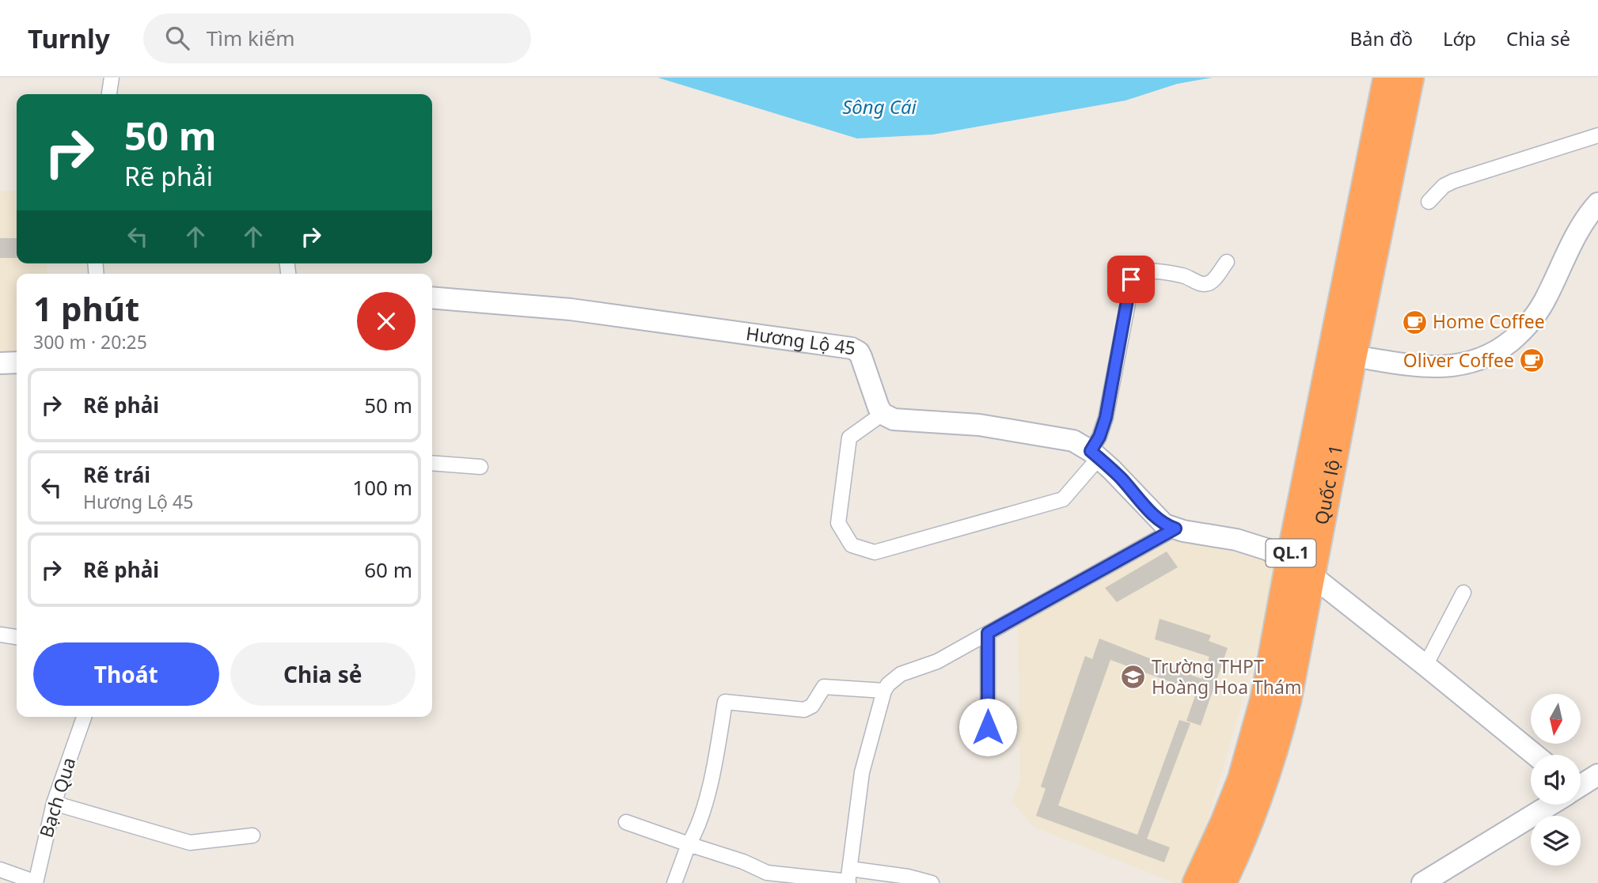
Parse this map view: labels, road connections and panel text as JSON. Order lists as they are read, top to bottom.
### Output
{
  "streets": {
    "highway": ["Quốc lộ 1", "QL.1"],
    "street": ["Hương Lộ 45", "Bạch Qua"]
  },
  "crossings": [
    ["Quốc lộ 1", "QL.1"]
  ],
  "water": ["Sông Cái"],
  "places": {
    "cafe": ["Home Coffee", "Oliver Coffee"],
    "school or university": ["Trường THPT Hoàng Hoa Thám"]
  },
  "north": "bottom",
  "page": {
    "header": "Turnly",
    "search": "Tìm kiếm",
    "nav": ["Bản đồ", "Lớp", "Chia sẻ"],
    "turn": ["50 m", "Rẽ phải"],
    "heading": ["1 phút", "300 m · 20:25"],
    "list": [
      {
        "name": "Rẽ phải",
        "value": "50 m"
      },
      {
        "name": "Rẽ trái",
        "note": "Hương Lộ 45",
        "value": "100 m"
      },
      {
        "name": "Rẽ phải",
        "value": "60 m"
      }
    ],
    "buttons": ["Thoát", "Chia sẻ"]
  }
}
